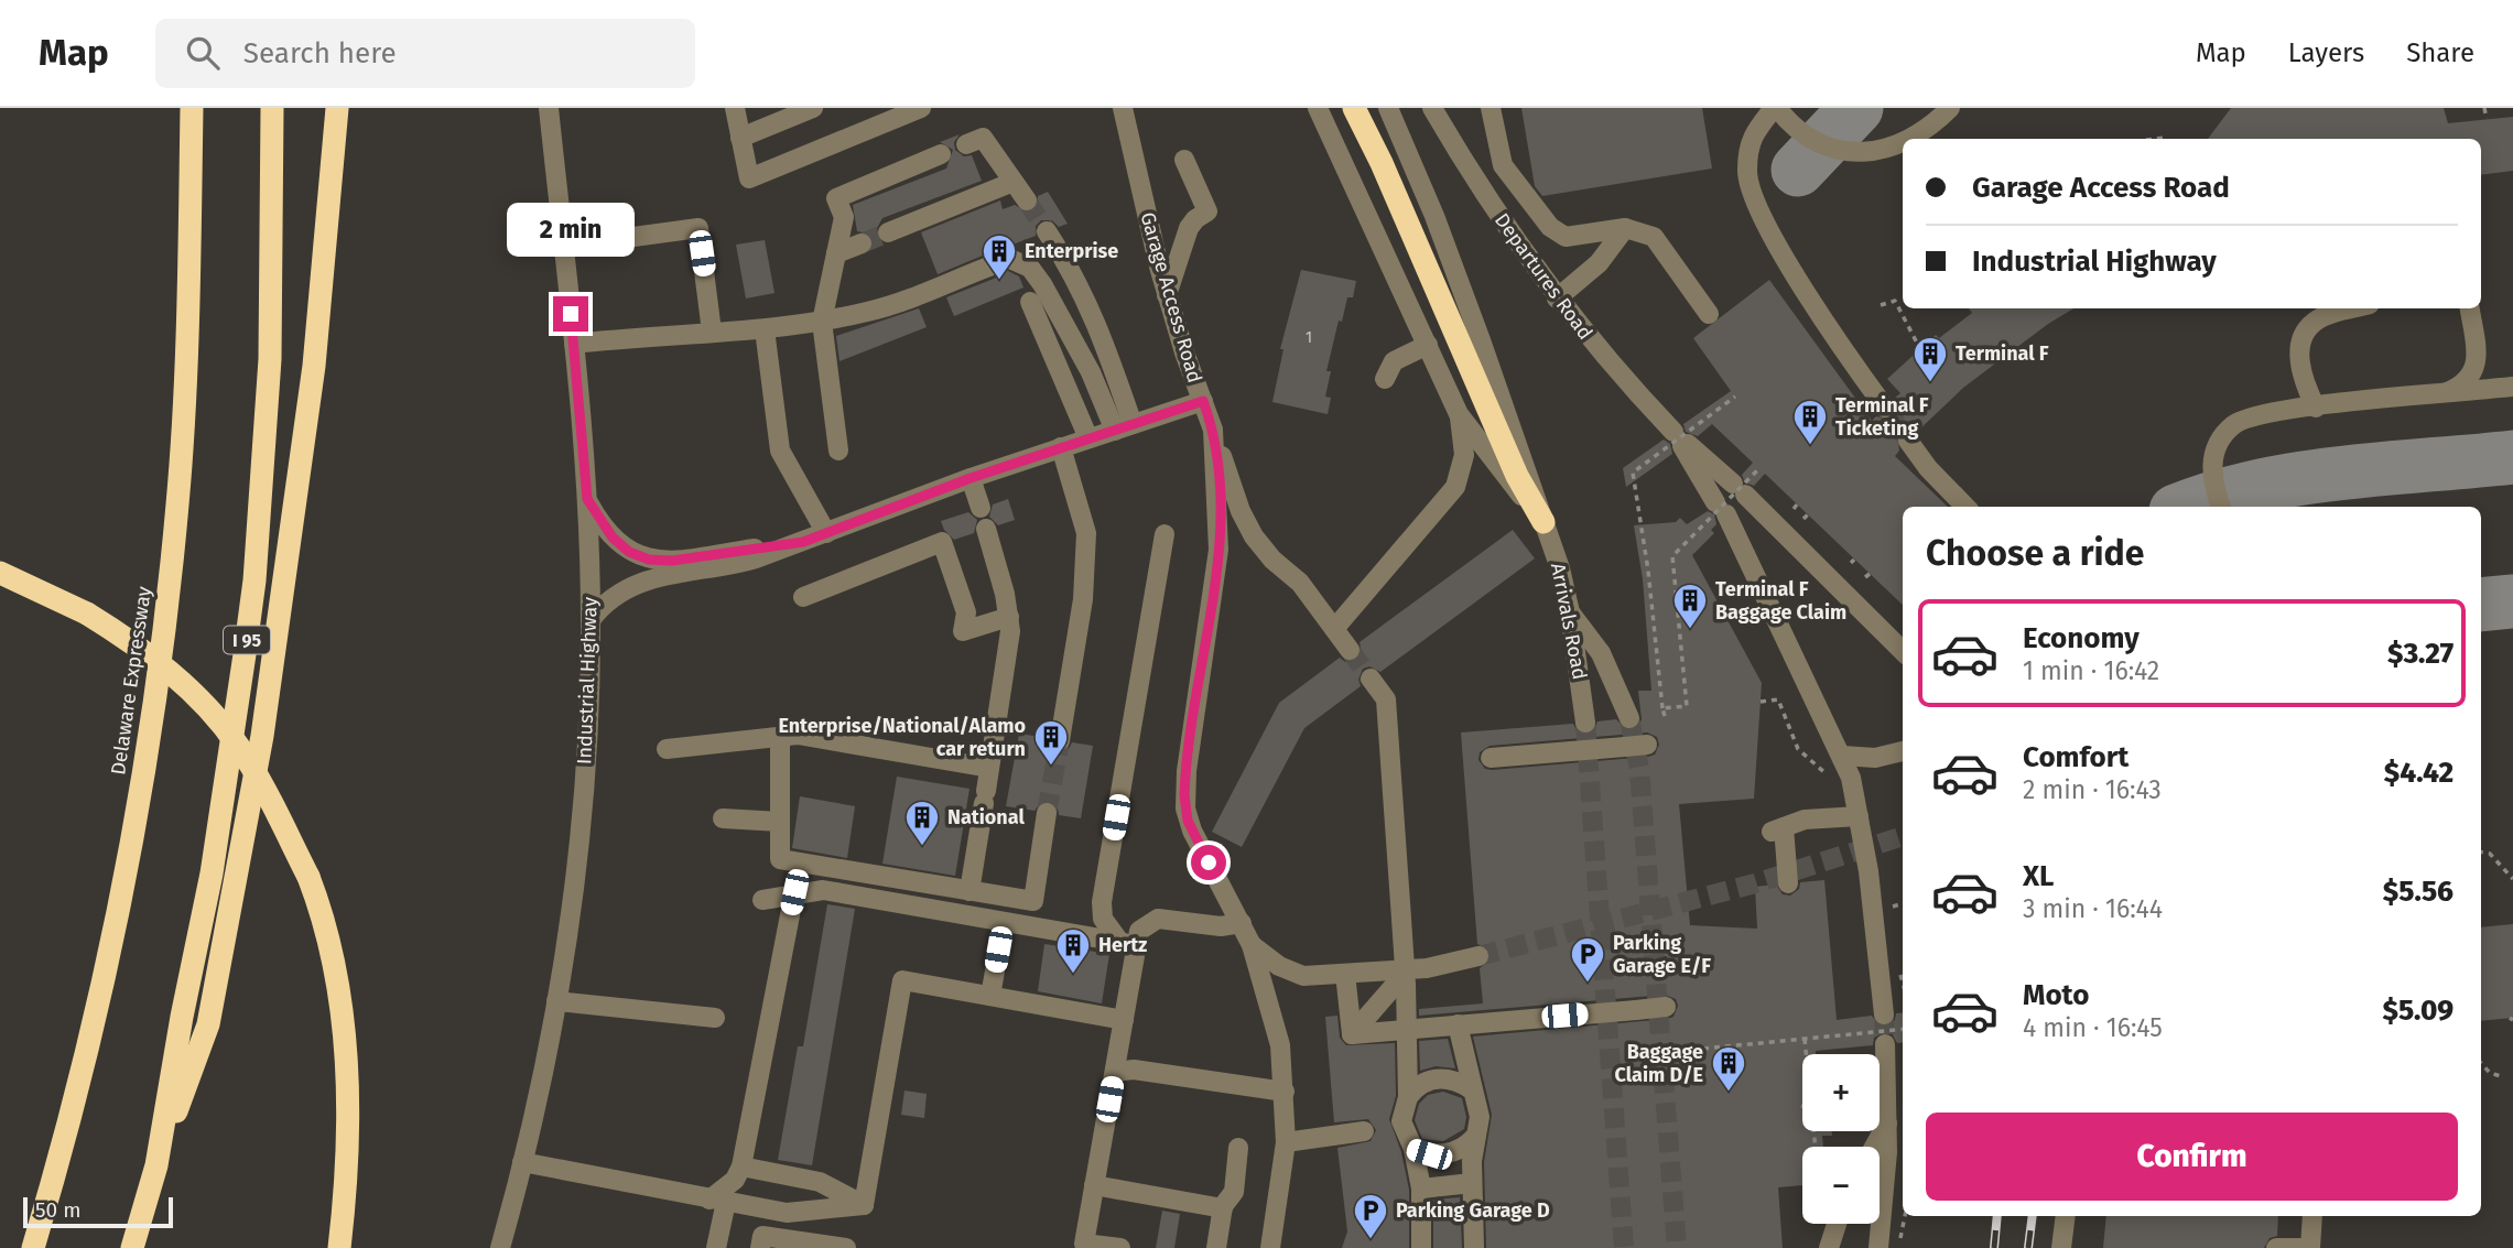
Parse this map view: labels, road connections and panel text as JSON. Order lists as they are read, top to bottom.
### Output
{
  "streets": {
    "highway": ["I 95", "Delaware Expressway"],
    "street": [
      "Departures Road",
      "Garage Access Road",
      "Arrivals Road",
      "Industrial Highway"
    ]
  },
  "places": {
    "building": [
      "Enterprise",
      "Terminal F",
      "Terminal F Ticketing",
      "Terminal F Baggage Claim",
      "Enterprise/National/Alamo car return",
      "National",
      "Hertz",
      "Baggage Claim D/E"
    ],
    "parking": ["Parking Garage E/F", "Parking Garage D"]
  },
  "house_numbers": ["1"],
  "scale_bar": "50 m",
  "page": {
    "header": "Map",
    "search": "Search here",
    "nav": ["Map", "Layers", "Share"],
    "banner": ["Garage Access Road", "Industrial Highway"],
    "bubble": "2 min",
    "heading": "Choose a ride",
    "list": [
      {
        "name": "Economy",
        "note": "1 min · 16:42",
        "value": "$3.27"
      },
      {
        "name": "Comfort",
        "note": "2 min · 16:43",
        "value": "$4.42"
      },
      {
        "name": "XL",
        "note": "3 min · 16:44",
        "value": "$5.56"
      },
      {
        "name": "Moto",
        "note": "4 min · 16:45",
        "value": "$5.09"
      }
    ],
    "map_buttons": ["+", "−"],
    "buttons": "Confirm",
    "scale": "50 m"
  }
}
